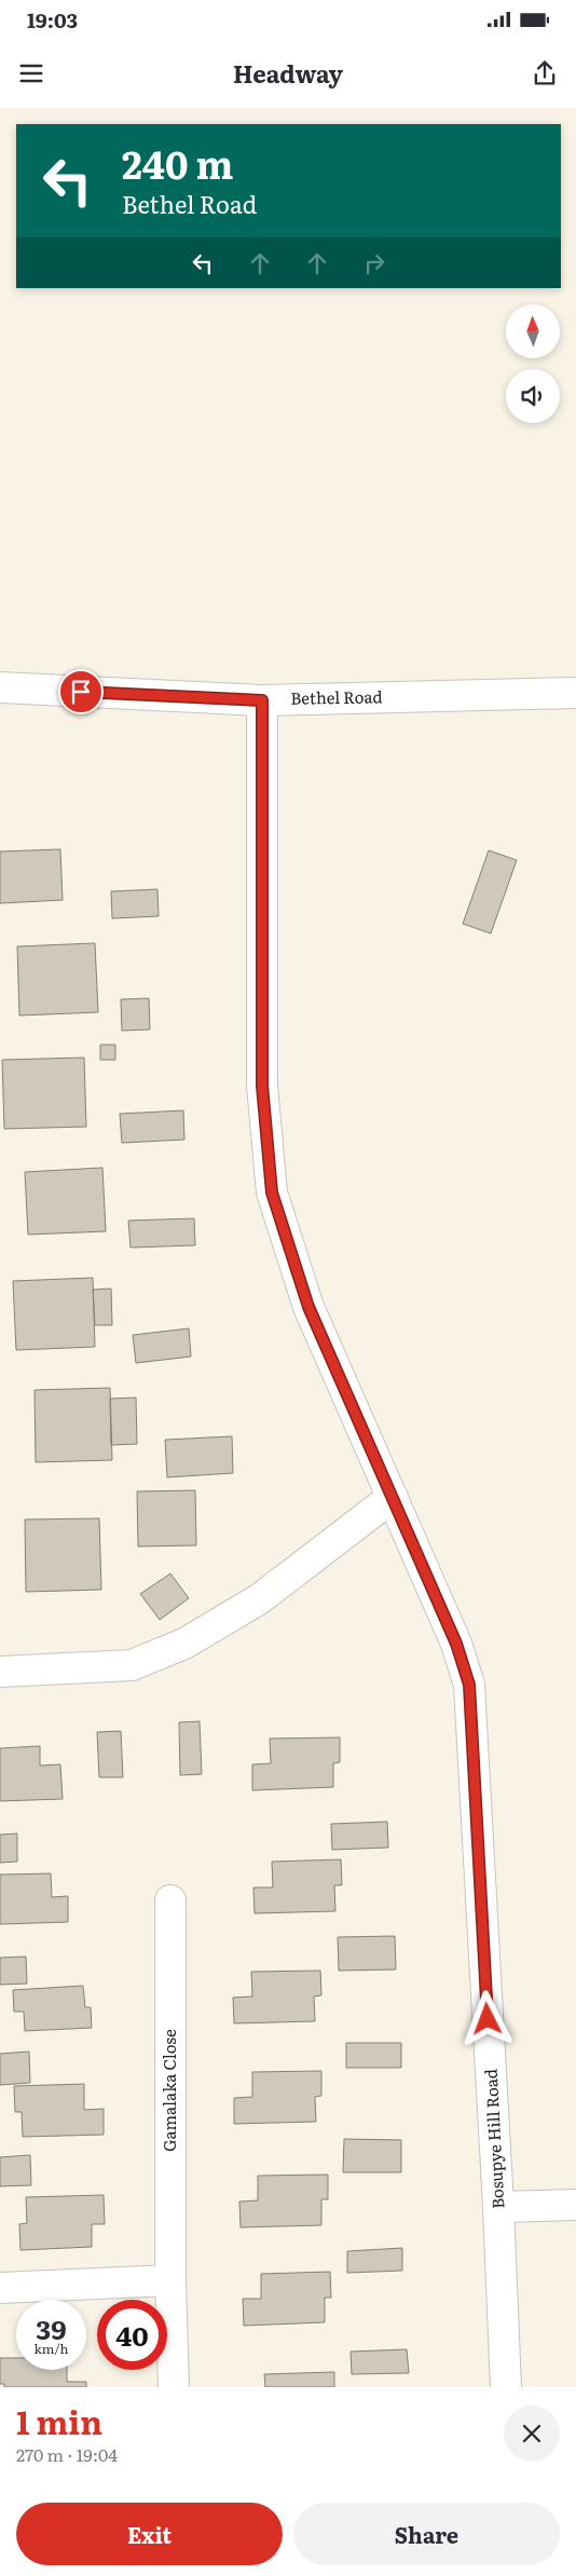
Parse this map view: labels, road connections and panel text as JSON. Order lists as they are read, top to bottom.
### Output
{
  "streets": {
    "street": ["Bethel Road", "Gamalaka Close", "Bosupye Hill Road"]
  },
  "crossings": [
    ["Bethel Road", "Bosupye Hill Road"]
  ],
  "north": "top",
  "page": {
    "status": "19:03",
    "header": "Headway",
    "turn": ["240 m", "Bethel Road"],
    "speed": "39 km/h",
    "limit": "40",
    "heading": ["1 min", "270 m · 19:04"],
    "buttons": ["Exit", "Share"]
  }
}
